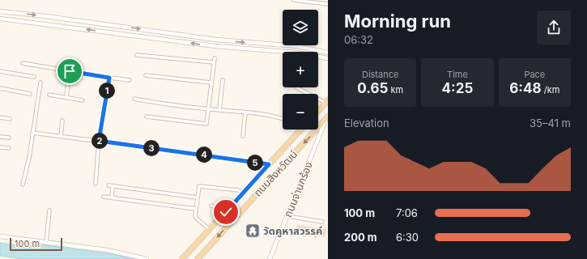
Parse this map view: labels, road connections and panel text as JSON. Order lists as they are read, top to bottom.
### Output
{
  "streets": {
    "main road": ["ถนนสิงหวัฒน์"],
    "street": ["ถนนจ่านกร้อง"]
  },
  "crossings": [
    ["ถนนสิงหวัฒน์", "ถนนจ่านกร้อง"]
  ],
  "places": {
    "temple": ["วัดคูหาสวรรค์"]
  },
  "scale_bar": "100 m",
  "page": {
    "heading": ["Morning run", "06:32"],
    "map_buttons": ["+", "−"],
    "stats": [
      ["Distance", "0.65 km"],
      ["Time", "4:25"],
      ["Pace", "6:48 /km"]
    ],
    "pins": [
      "1",
      "2",
      "3",
      "4",
      "5"
    ],
    "chart": ["Elevation", "35–41 m"],
    "list": [
      {
        "name": "100 m",
        "note": "7:06"
      },
      {
        "name": "200 m",
        "note": "6:30"
      }
    ],
    "scale": "100 m"
  }
}
